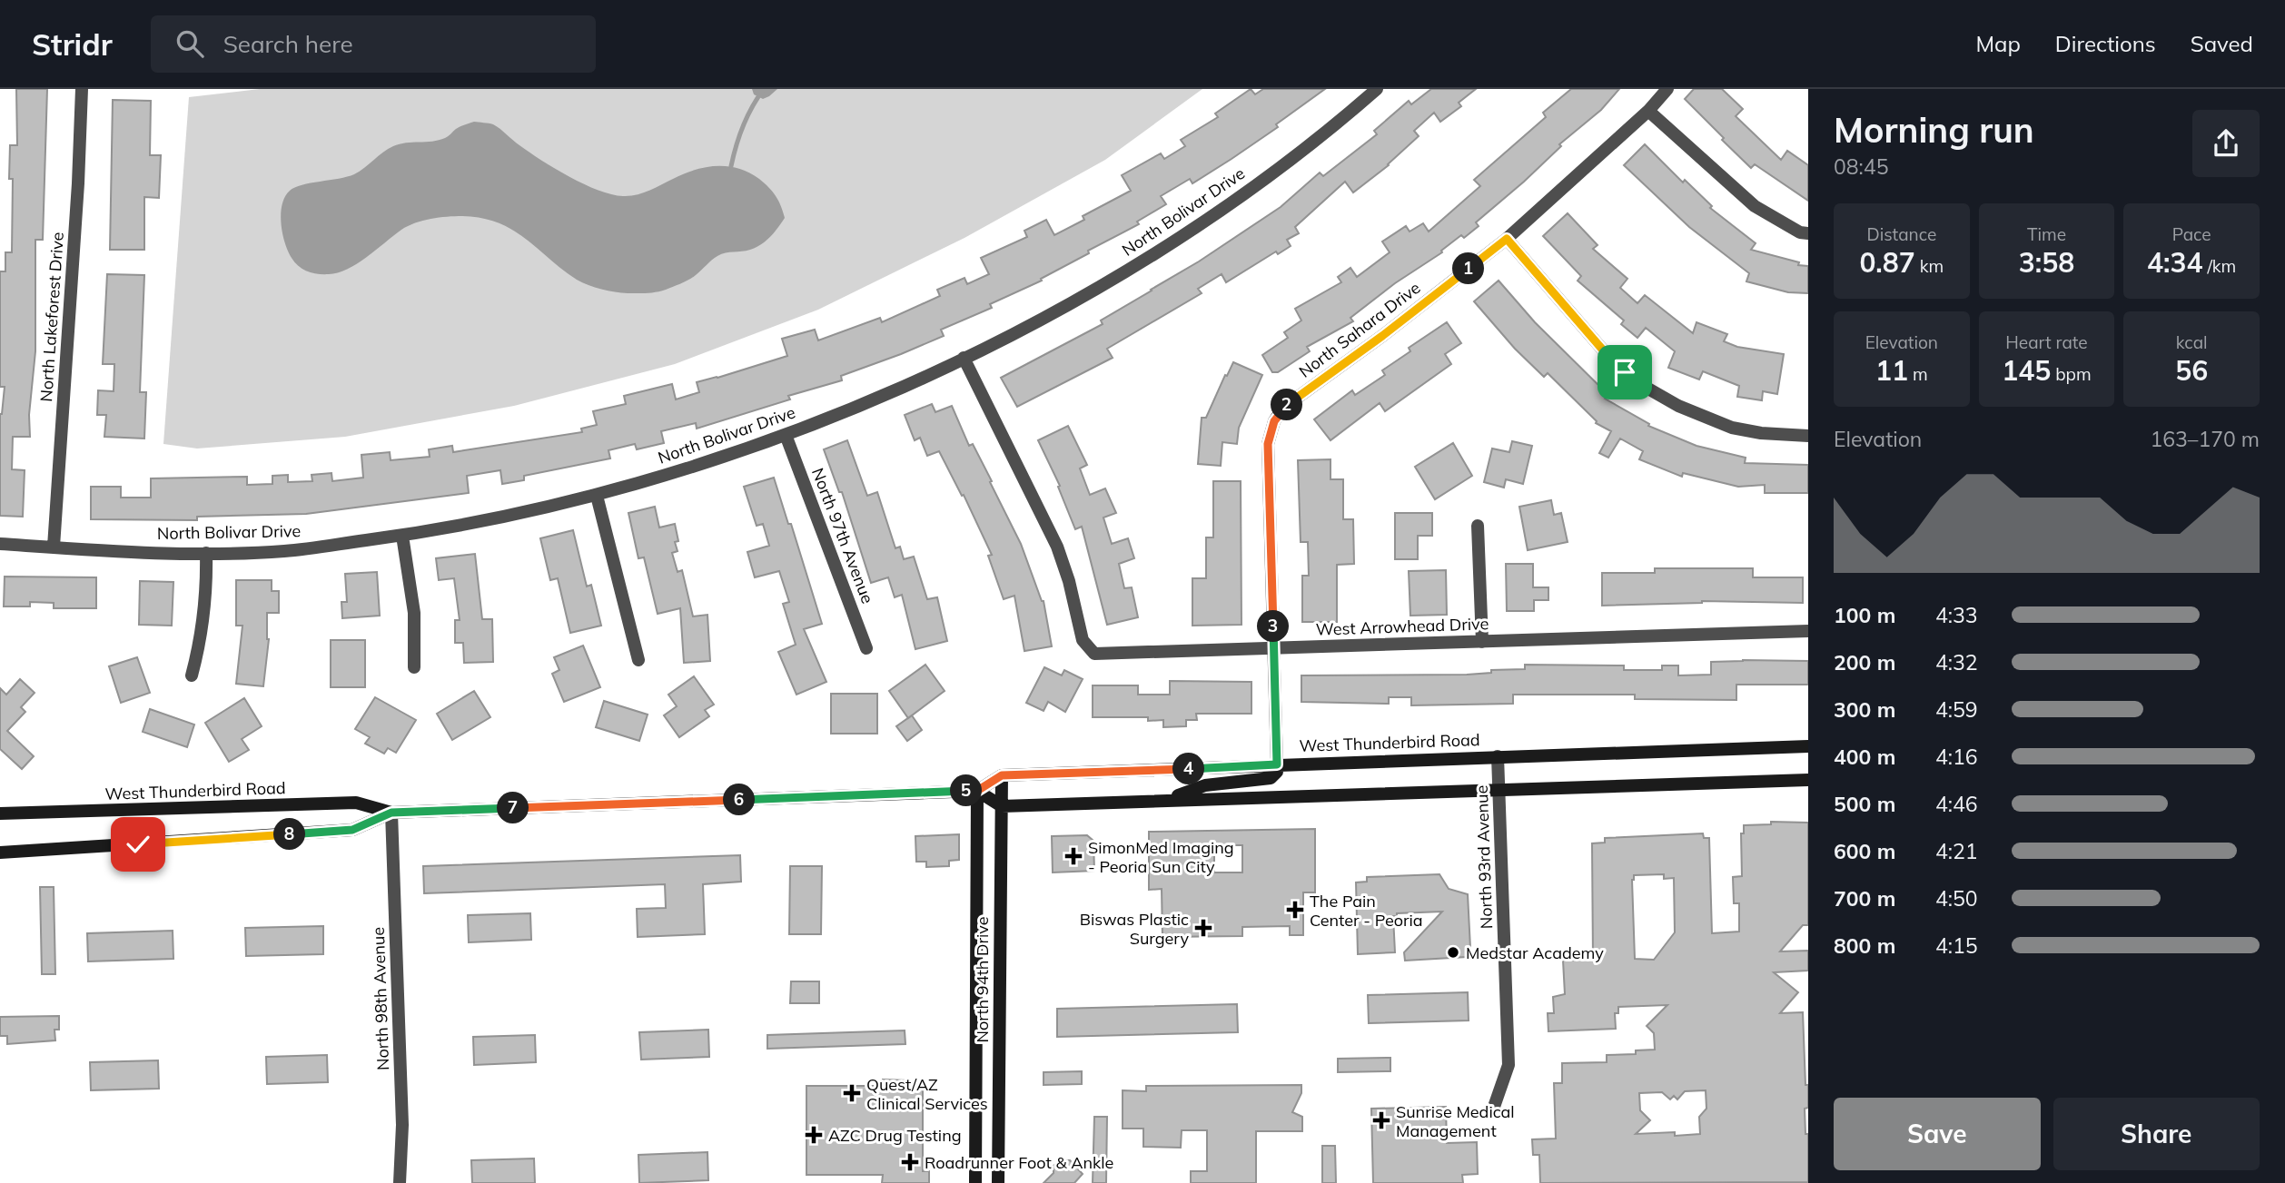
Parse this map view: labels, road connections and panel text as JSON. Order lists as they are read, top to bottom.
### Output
{
  "streets": {
    "main road": ["West Thunderbird Road", "North 94th Drive"],
    "street": [
      "North Bolivar Drive",
      "North Lakeforest Drive",
      "North Sahara Drive",
      "North 97th Avenue",
      "West Arrowhead Drive",
      "North 93rd Avenue",
      "North 98th Avenue"
    ]
  },
  "crossings": [
    ["North Bolivar Drive", "North Lakeforest Drive"],
    ["North Bolivar Drive", "North 97th Avenue"],
    ["North Bolivar Drive", "West Arrowhead Drive"],
    ["North Sahara Drive", "West Arrowhead Drive"],
    ["North Sahara Drive", "West Thunderbird Road"],
    ["West Thunderbird Road", "North 93rd Avenue"],
    ["West Thunderbird Road", "North 94th Drive"],
    ["West Thunderbird Road", "North 98th Avenue"]
  ],
  "places": {
    "health": [
      "SimonMed Imaging - Peoria Sun City",
      "The Pain Center - Peoria",
      "Biswas Plastic Surgery",
      "Quest/AZ Clinical Services",
      "Sunrise Medical Management",
      "AZC Drug Testing",
      "Roadrunner Foot & Ankle"
    ],
    "other": ["Medstar Academy"]
  },
  "page": {
    "header": "Stridr",
    "search": "Search here",
    "nav": ["Map", "Directions", "Saved"],
    "heading": ["Morning run", "08:45"],
    "stats": [
      ["Distance", "0.87 km"],
      ["Time", "3:58"],
      ["Pace", "4:34 /km"],
      ["Elevation", "11 m"],
      ["Heart rate", "145 bpm"],
      ["kcal", "56"]
    ],
    "pins": [
      "1",
      "2",
      "3",
      "4",
      "5",
      "6",
      "7",
      "8"
    ],
    "chart": ["Elevation", "163–170 m"],
    "list": [
      {
        "name": "100 m",
        "note": "4:33"
      },
      {
        "name": "200 m",
        "note": "4:32"
      },
      {
        "name": "300 m",
        "note": "4:59"
      },
      {
        "name": "400 m",
        "note": "4:16"
      },
      {
        "name": "500 m",
        "note": "4:46"
      },
      {
        "name": "600 m",
        "note": "4:21"
      },
      {
        "name": "700 m",
        "note": "4:50"
      },
      {
        "name": "800 m",
        "note": "4:15"
      }
    ],
    "buttons": ["Save", "Share"]
  }
}
